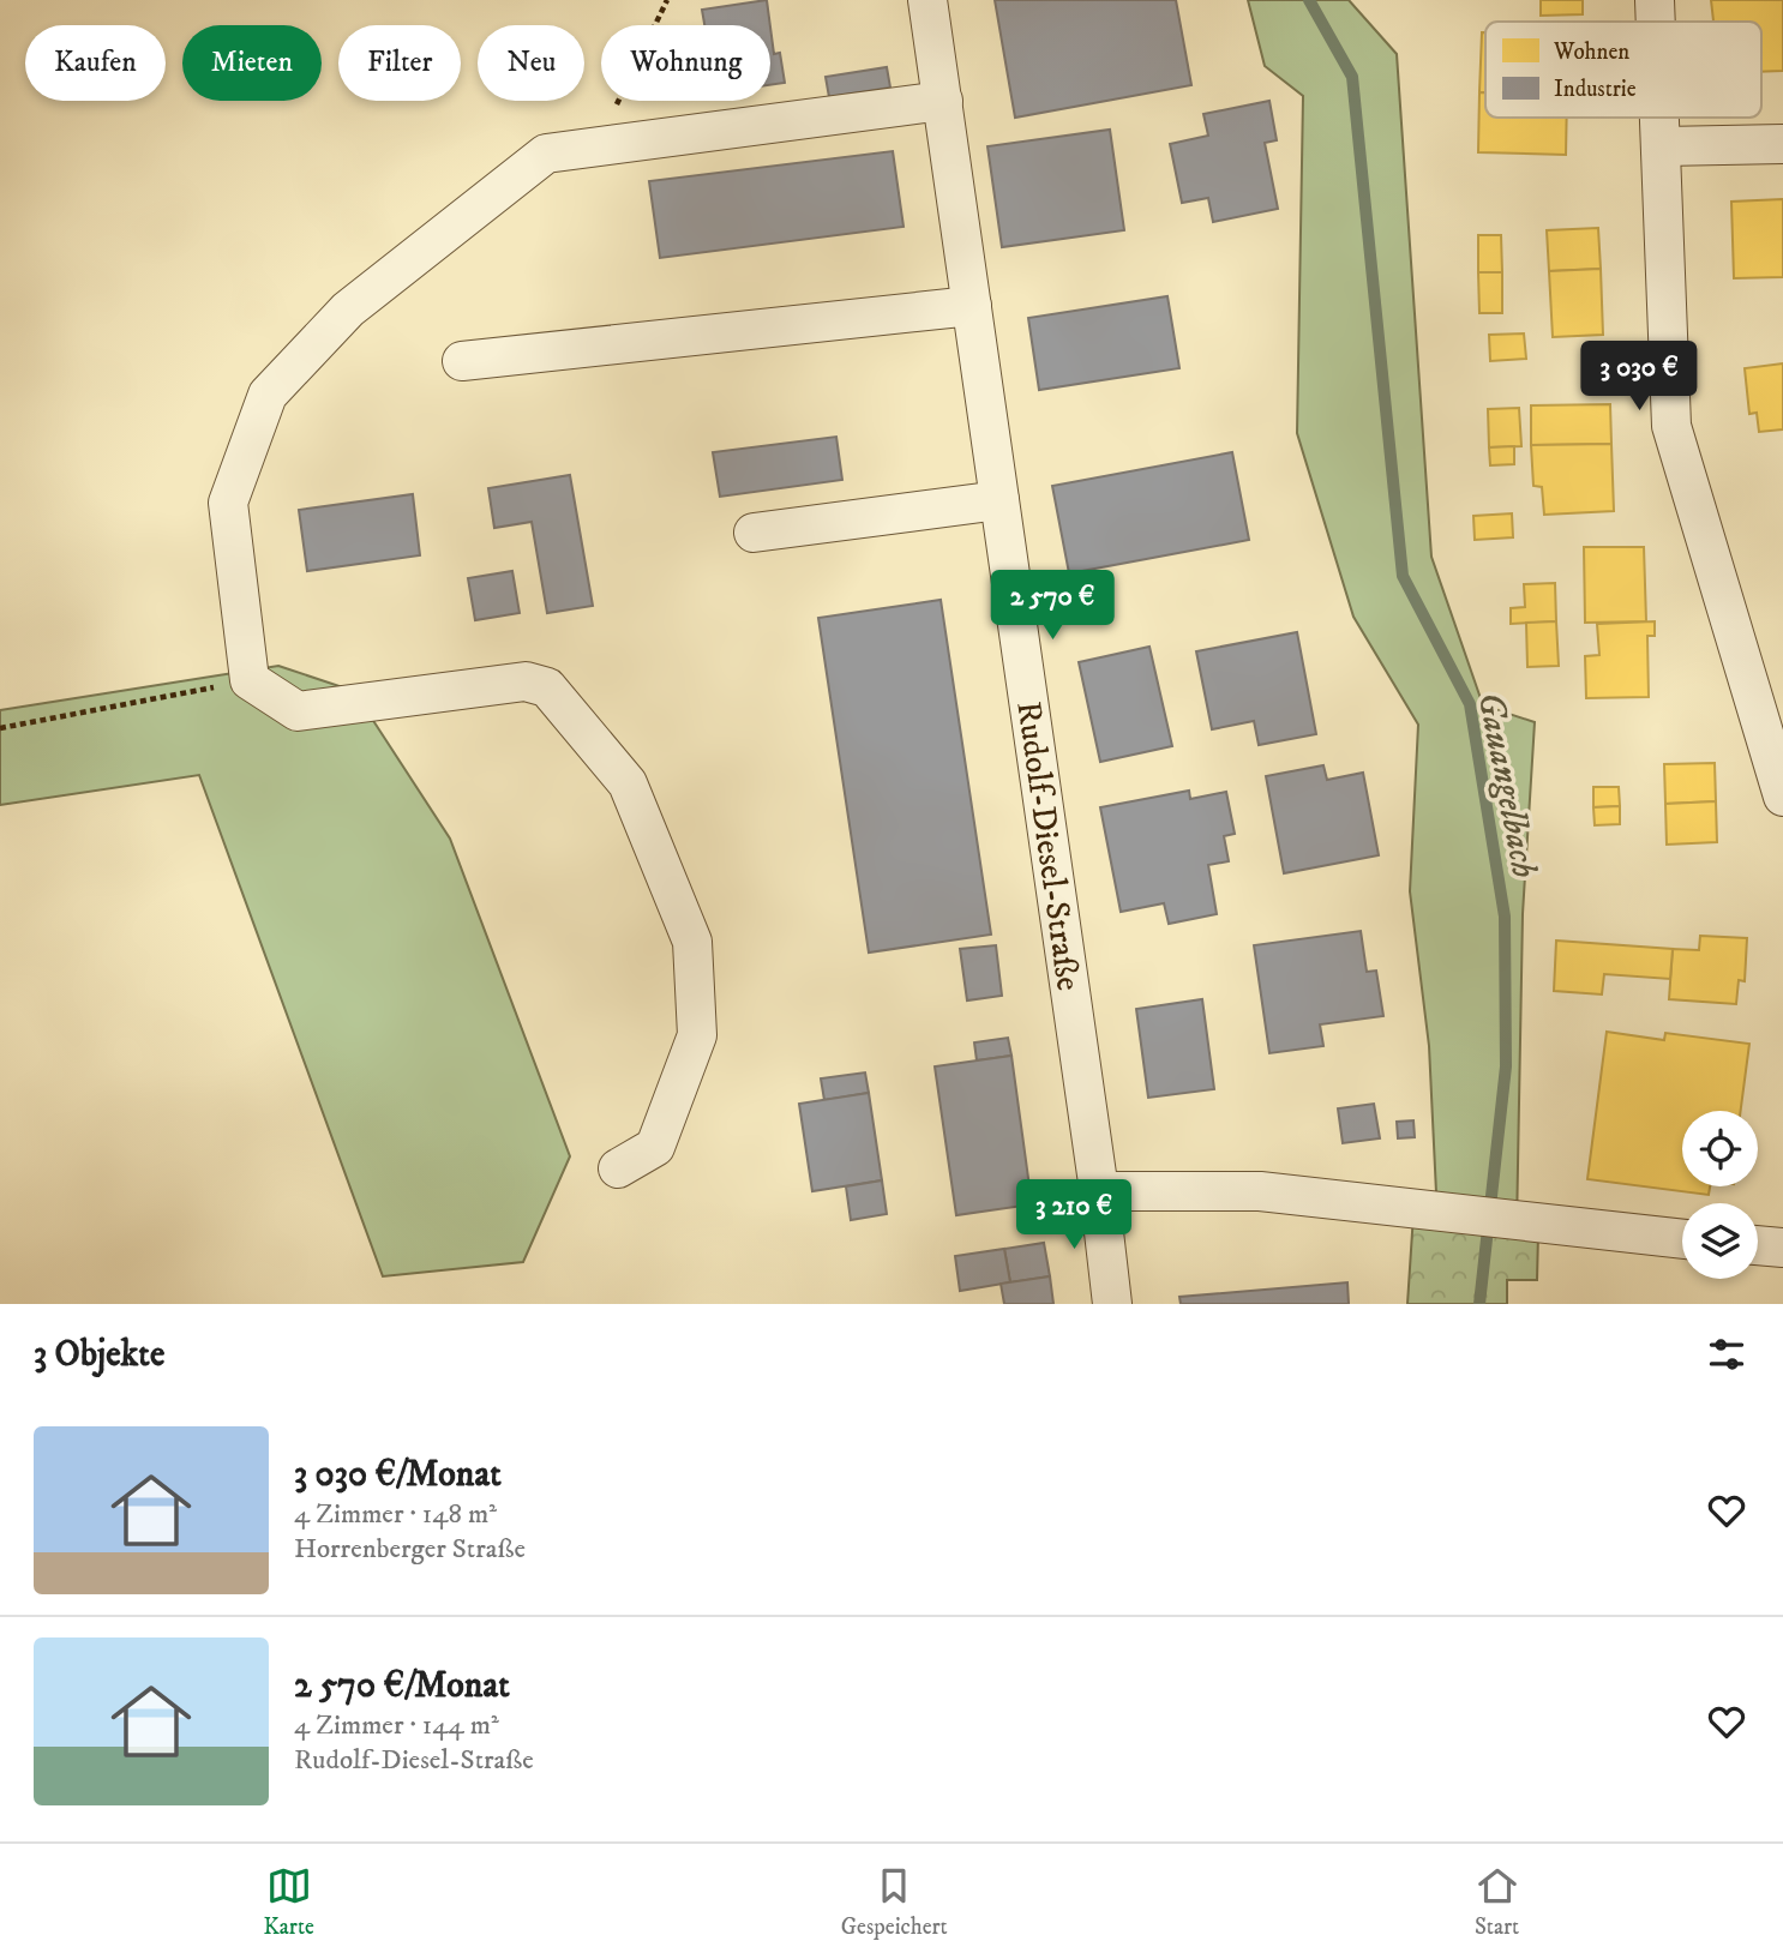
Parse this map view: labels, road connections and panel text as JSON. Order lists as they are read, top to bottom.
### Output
{
  "streets": {
    "street": ["Rudolf-Diesel-Straße"]
  },
  "water": ["Gauangelbach"],
  "legend": ["Wohnen", "Industrie"],
  "page": {
    "chip": [
      "Kaufen",
      "Mieten",
      "Filter",
      "Neu",
      "Wohnung"
    ],
    "price": ["3 030 €", "2 570 €", "3 210 €"],
    "heading": "3 Objekte",
    "list": [
      {
        "name": "3 030 €/Monat",
        "note": "4 Zimmer · 148 m² · Horrenberger Straße"
      },
      {
        "name": "2 570 €/Monat",
        "note": "4 Zimmer · 144 m² · Rudolf-Diesel-Straße"
      }
    ],
    "tabs": ["Karte", "Gespeichert", "Start"]
  }
}
